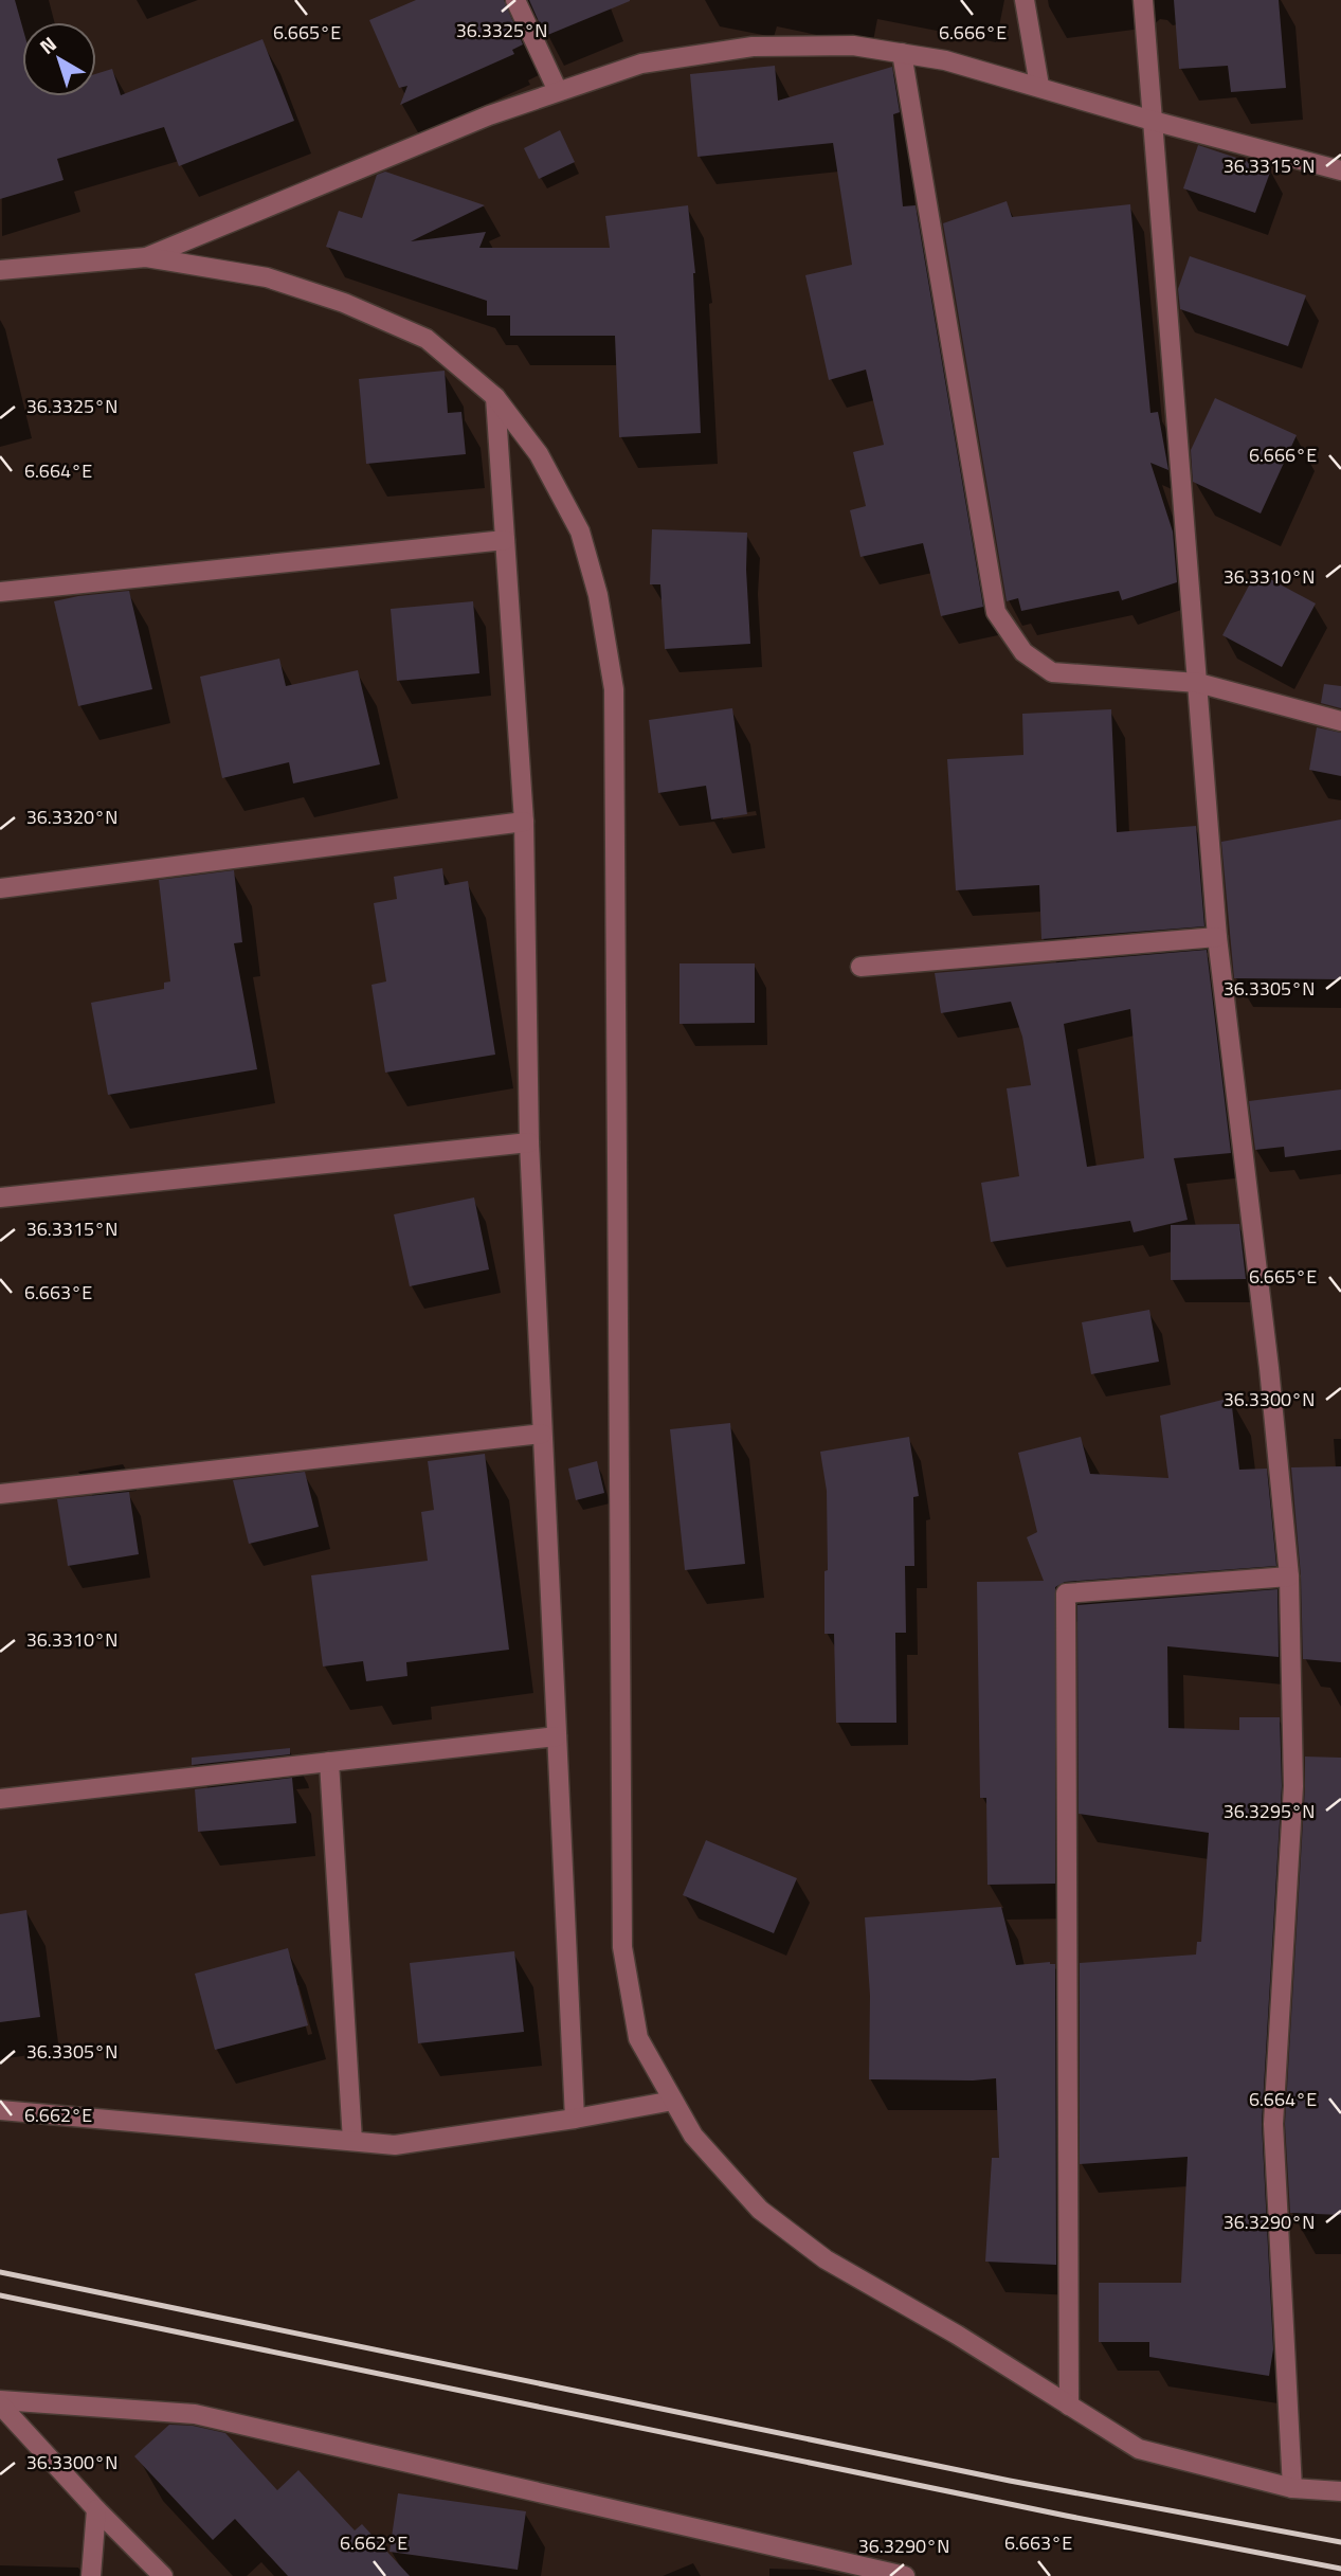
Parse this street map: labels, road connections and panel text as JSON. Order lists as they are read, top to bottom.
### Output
{
  "north": "top left",
  "coordinates": [
    "36.3325°N",
    "6.666°E",
    "6.665°E",
    "36.3315°N",
    "6.664°E",
    "36.3310°N",
    "36.3320°N",
    "36.3305°N",
    "6.663°E",
    "36.3300°N",
    "36.3295°N",
    "6.662°E",
    "36.3290°N"
  ]
}
